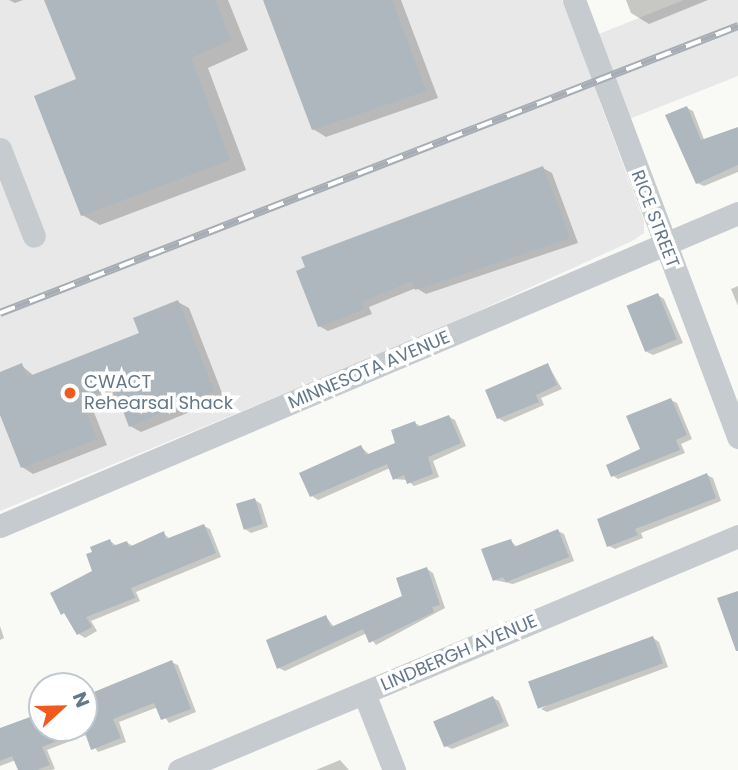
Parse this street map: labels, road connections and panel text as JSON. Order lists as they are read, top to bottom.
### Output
{
  "streets": {
    "street": ["RICE STREET", "MINNESOTA AVENUE", "LINDBERGH AVENUE"]
  },
  "crossings": [
    ["RICE STREET", "MINNESOTA AVENUE"]
  ],
  "places": ["CWACT Rehearsal Shack"],
  "north": "right"
}
